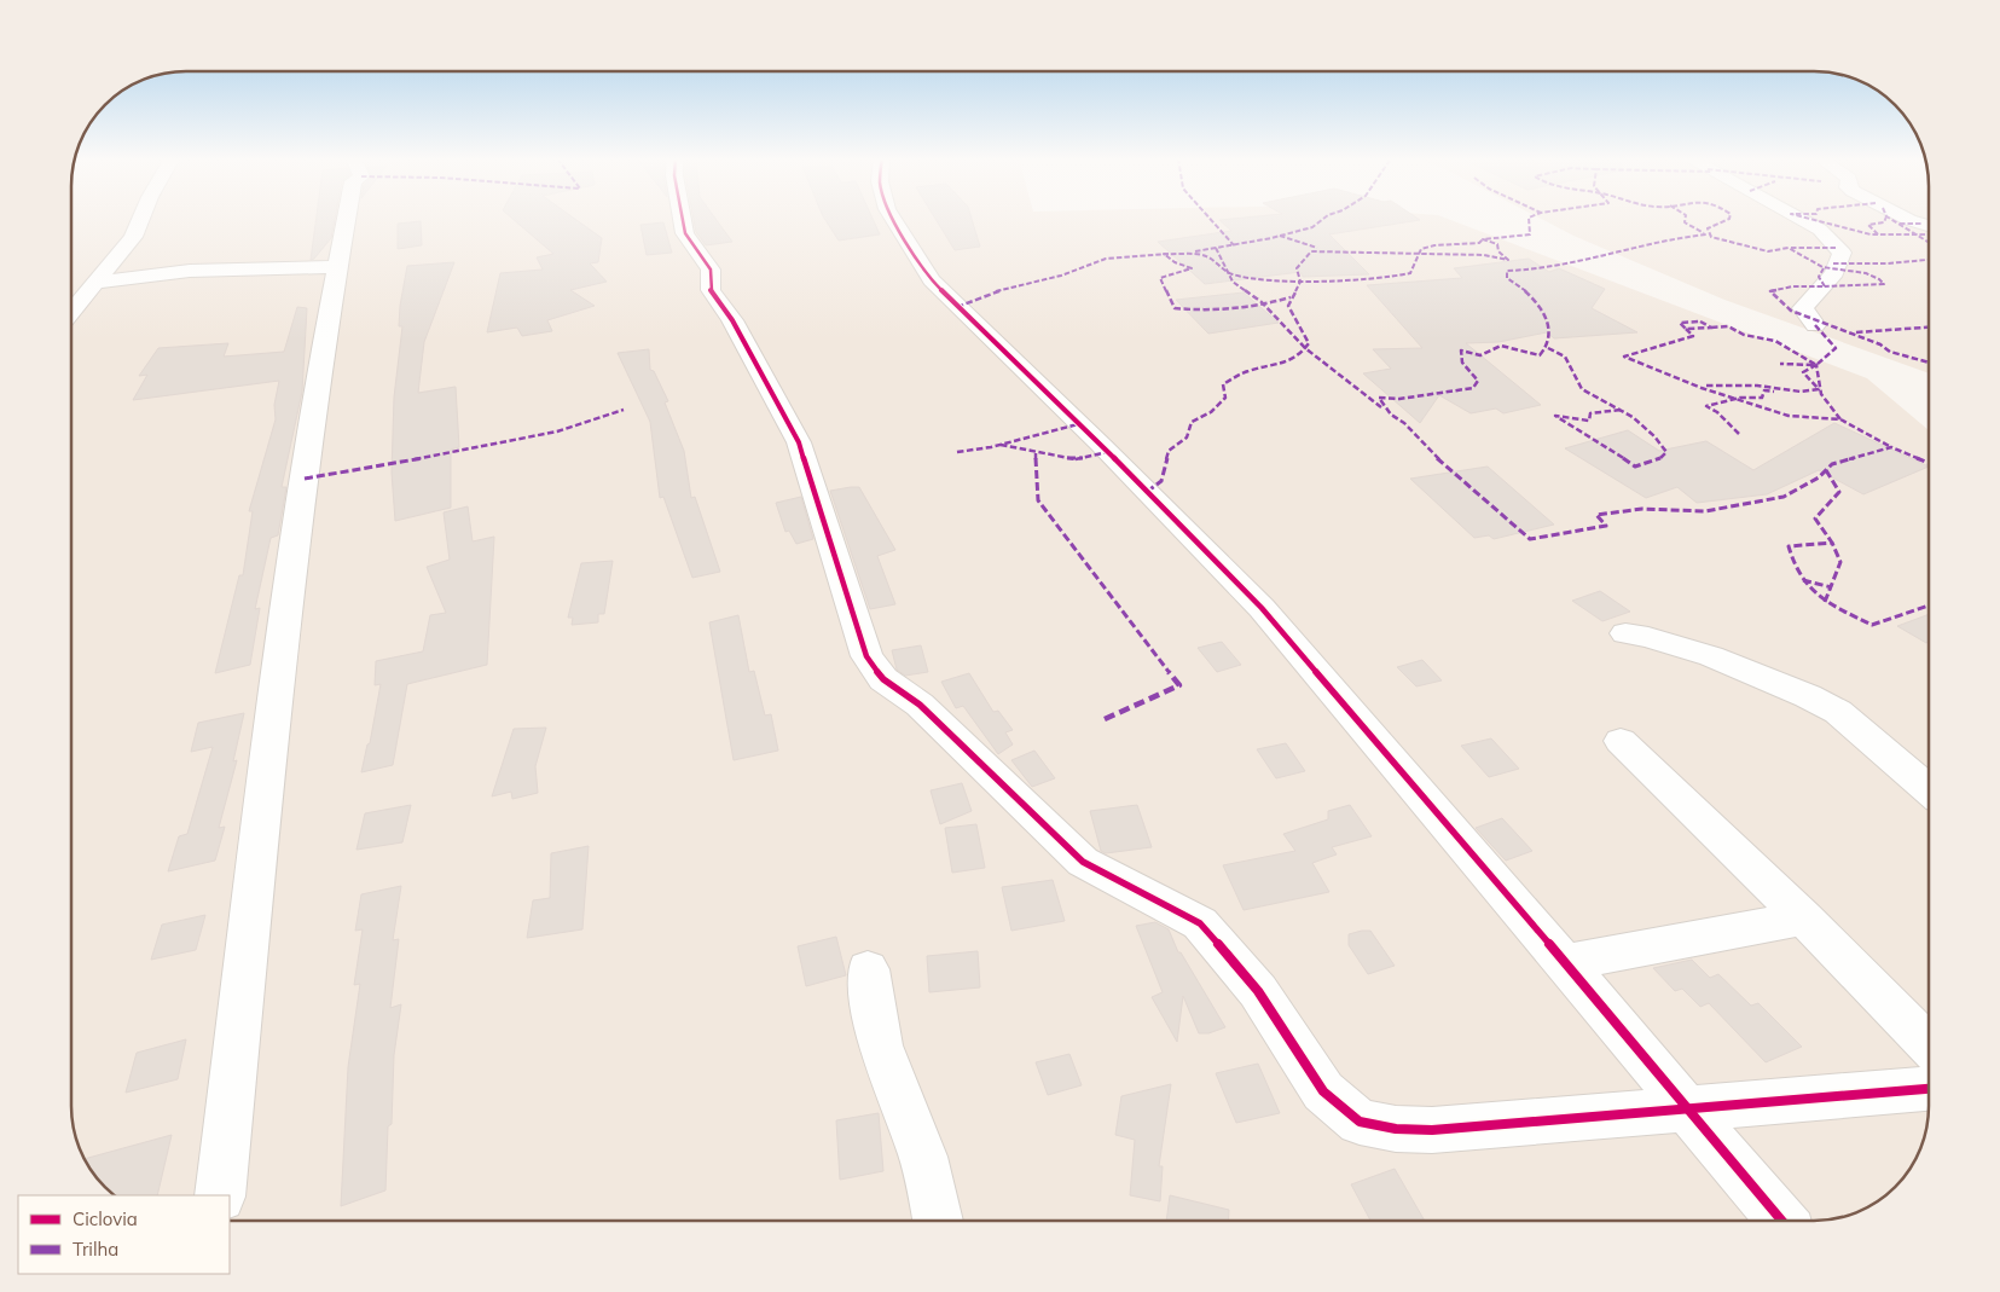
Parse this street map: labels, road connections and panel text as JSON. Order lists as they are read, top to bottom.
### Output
{
  "legend": ["Ciclovia", "Trilha"]
}
